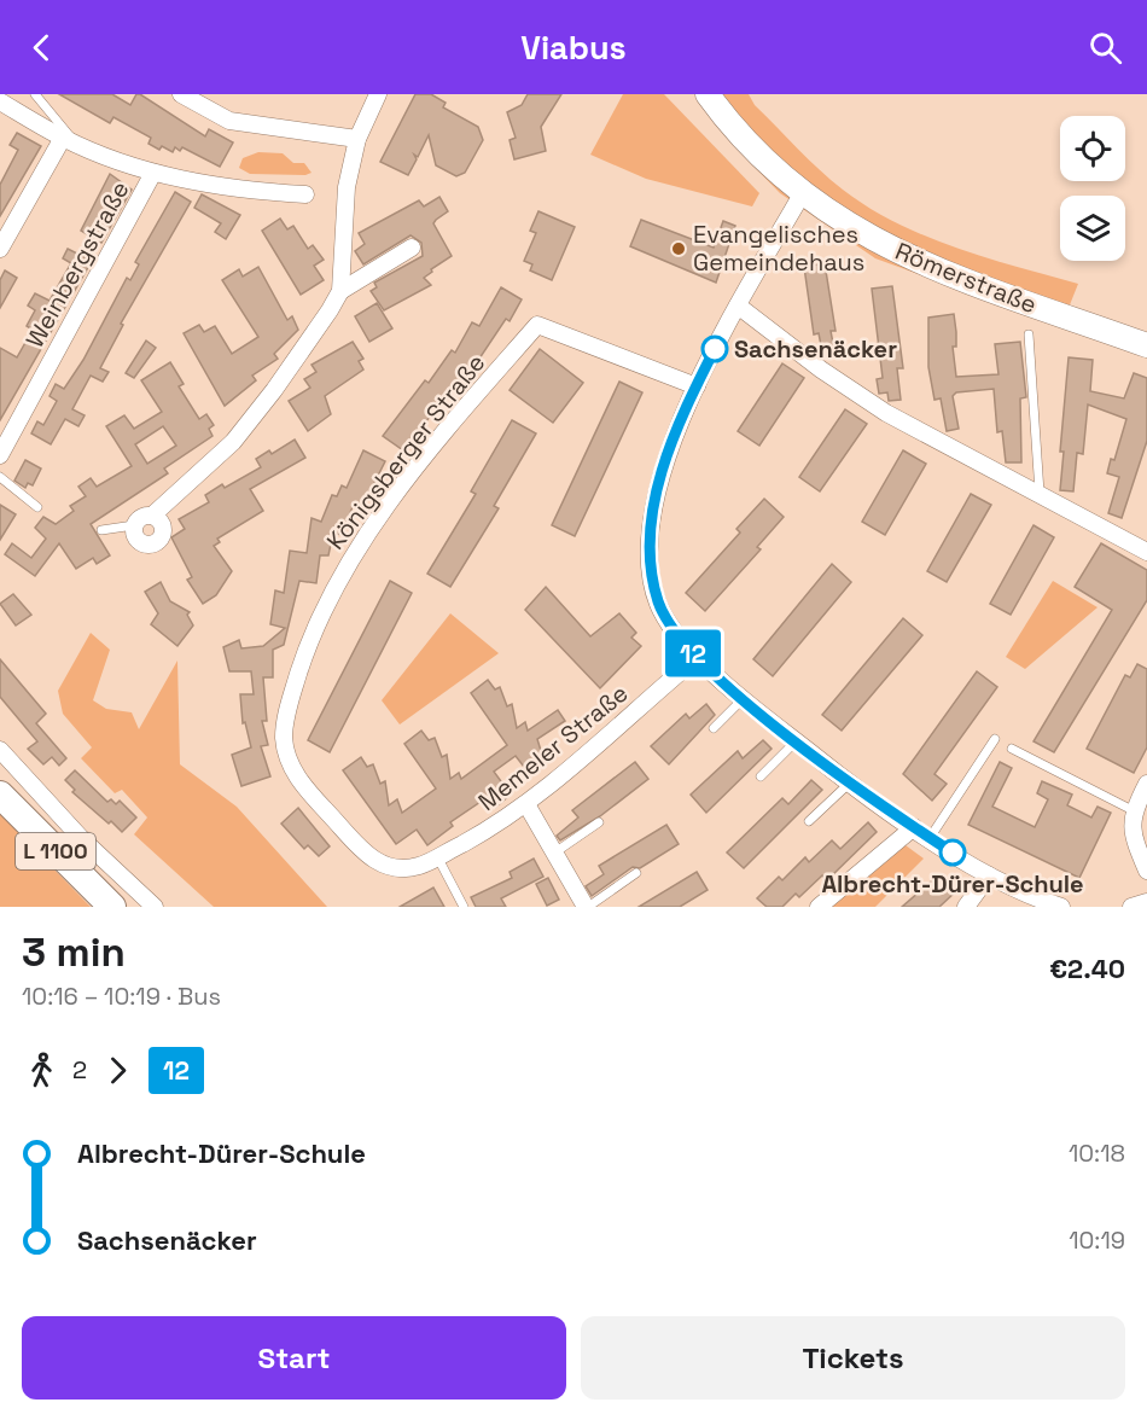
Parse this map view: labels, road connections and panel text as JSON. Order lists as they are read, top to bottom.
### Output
{
  "streets": {
    "main road": ["Römerstraße", "L 1100"],
    "street": ["Weinbergstraße", "Königsberger Straße", "Memeler Straße"]
  },
  "crossings": [
    ["Königsberger Straße", "Memeler Straße"]
  ],
  "places": ["Evangelisches Gemeindehaus", "Sachsenäcker", "Albrecht-Dürer-Schule"],
  "lines": ["bus line 12"],
  "page": {
    "header": "Viabus",
    "on_map": "12",
    "heading": ["3 min", "10:16 – 10:19 · Bus", "€2.40"],
    "legs": ["2", "12"],
    "list": [
      {
        "name": "Albrecht-Dürer-Schule",
        "value": "10:18"
      },
      {
        "name": "Sachsenäcker",
        "value": "10:19"
      }
    ],
    "buttons": ["Start", "Tickets"]
  }
}
